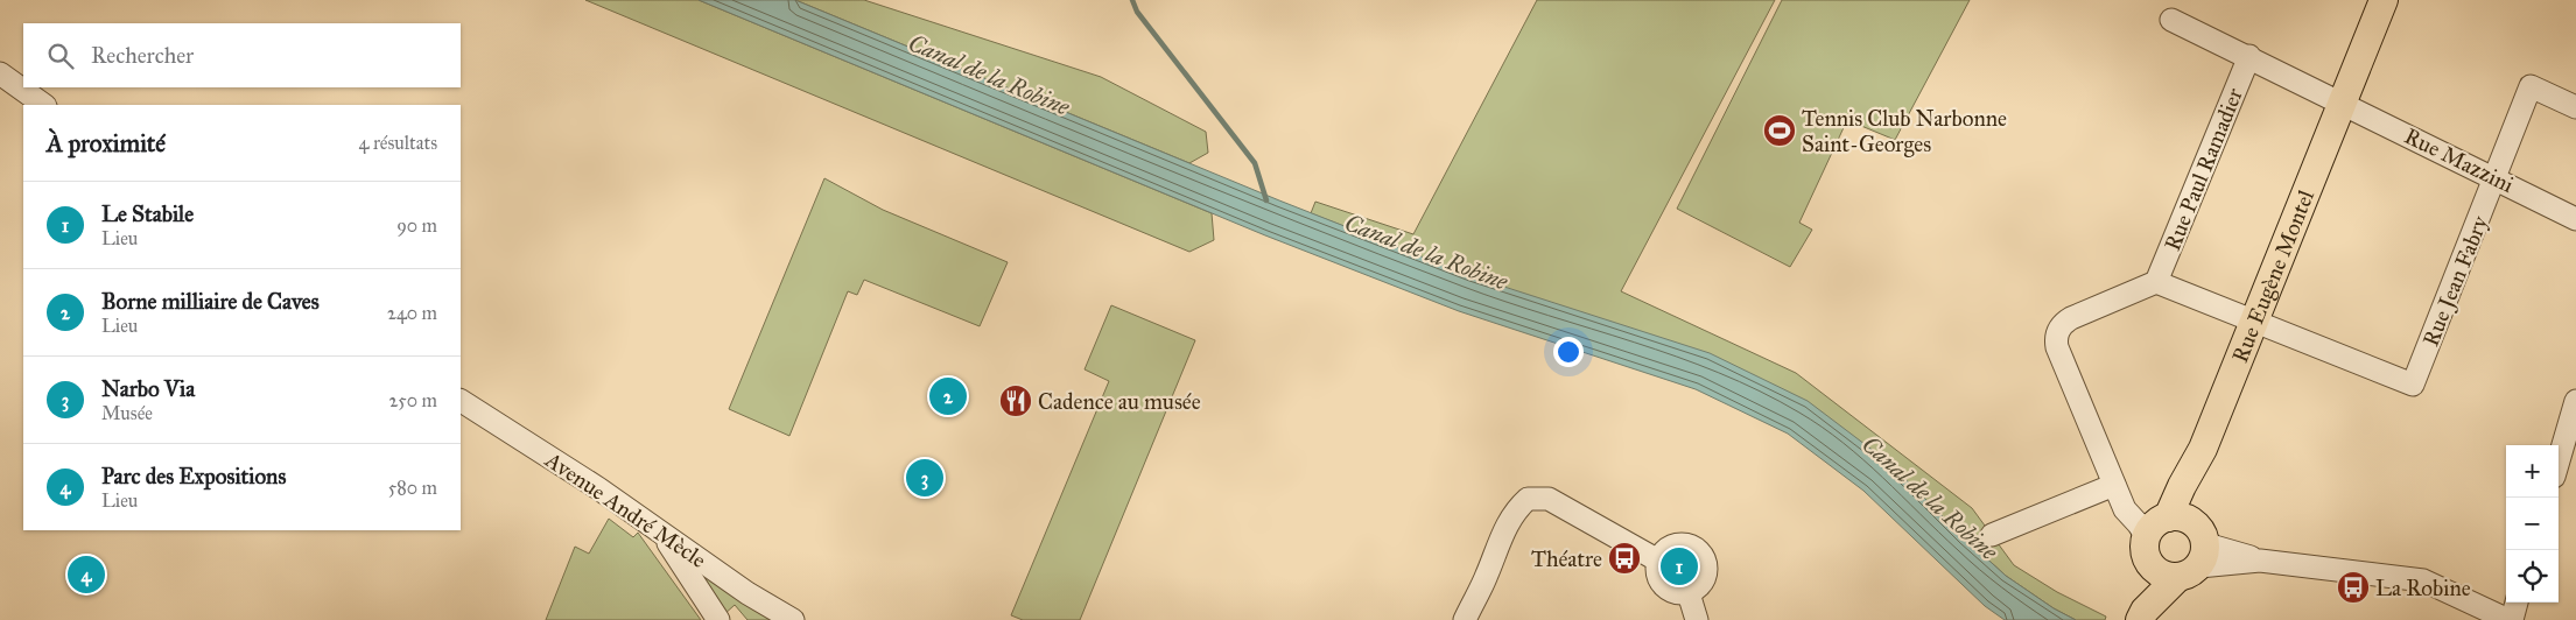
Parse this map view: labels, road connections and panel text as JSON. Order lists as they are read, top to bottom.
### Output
{
  "streets": {
    "main road": ["Rue Eugène Montel"],
    "street": [
      "Rue Mazzini",
      "Rue Paul Ramadier",
      "Rue Jean Fabry",
      "Avenue André Mècle"
    ]
  },
  "crossings": [
    ["Rue Mazzini", "Rue Paul Ramadier"],
    ["Rue Mazzini", "Rue Eugène Montel"],
    ["Rue Mazzini", "Rue Jean Fabry"],
    ["Rue Eugène Montel", "Rue Jean Fabry"]
  ],
  "water": ["Canal de la Robine"],
  "places": {
    "sports": ["Tennis Club Narbonne Saint-Georges"],
    "restaurant": ["Cadence au musée"],
    "bus stop": ["Théatre", "La Robine"]
  },
  "page": {
    "search": "Rechercher",
    "heading": ["À proximité", "4 résultats"],
    "list": [
      {
        "mark": "1",
        "name": "Le Stabile",
        "note": "Lieu",
        "value": "90 m"
      },
      {
        "mark": "2",
        "name": "Borne milliaire de Caves",
        "note": "Lieu",
        "value": "240 m"
      },
      {
        "mark": "3",
        "name": "Narbo Via",
        "note": "Musée",
        "value": "250 m"
      },
      {
        "mark": "4",
        "name": "Parc des Expositions",
        "note": "Lieu",
        "value": "580 m"
      }
    ],
    "pins": [
      "2",
      "3",
      "1",
      "4"
    ],
    "map_buttons": ["+", "−"]
  }
}
